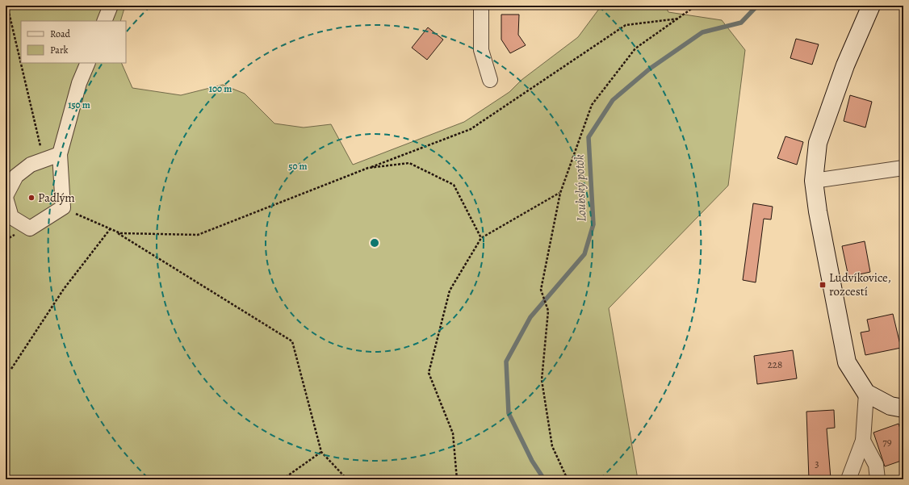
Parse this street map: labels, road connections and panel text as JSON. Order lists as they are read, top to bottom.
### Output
{
  "water": ["Loubský potok"],
  "places": {
    "other": ["Padlým"],
    "transit": ["Ludvíkovice, rozcestí"]
  },
  "house_numbers": ["228", "79", "3"],
  "legend": ["Road", "Park"],
  "rings": ["100 m", "150 m", "50 m"]
}
